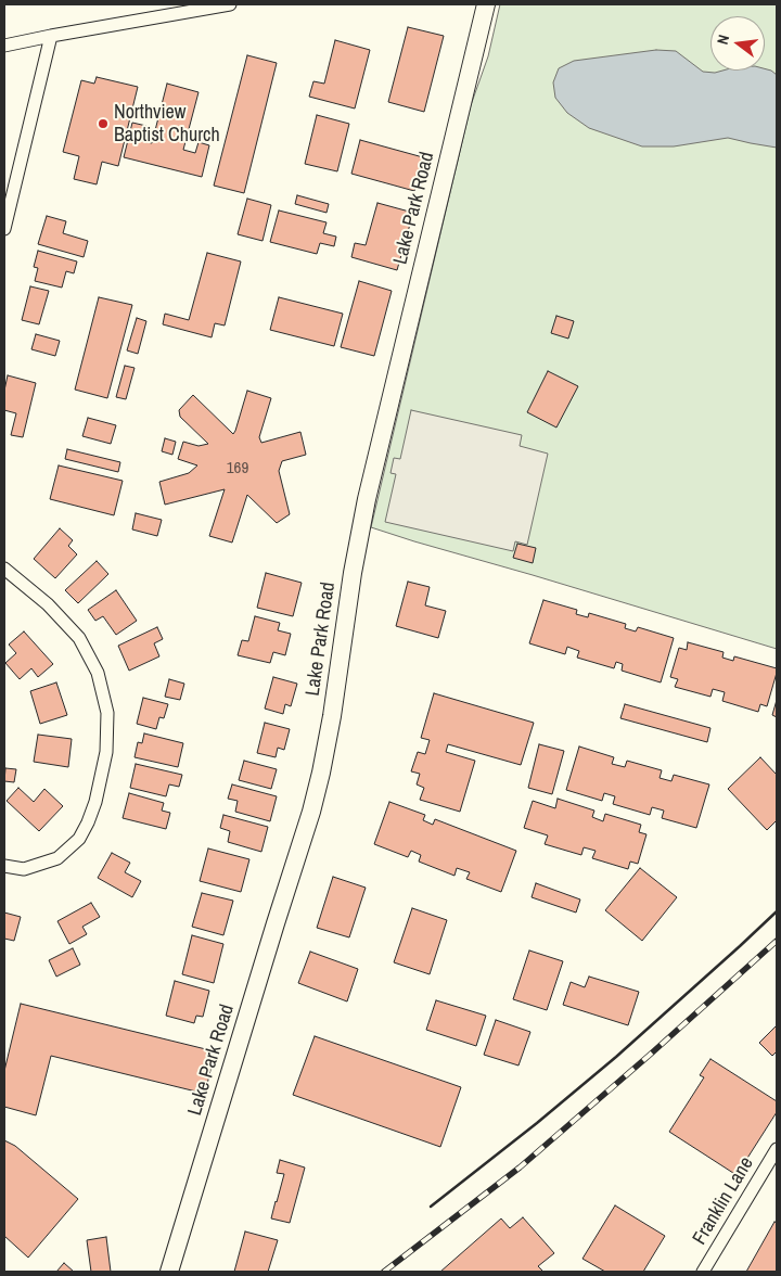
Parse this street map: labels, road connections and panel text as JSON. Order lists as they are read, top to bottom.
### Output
{
  "streets": {
    "main road": ["Lake Park Road"],
    "street": ["Franklin Lane"]
  },
  "places": ["Northview Baptist Church"],
  "house_numbers": ["169"],
  "north": "left"
}
